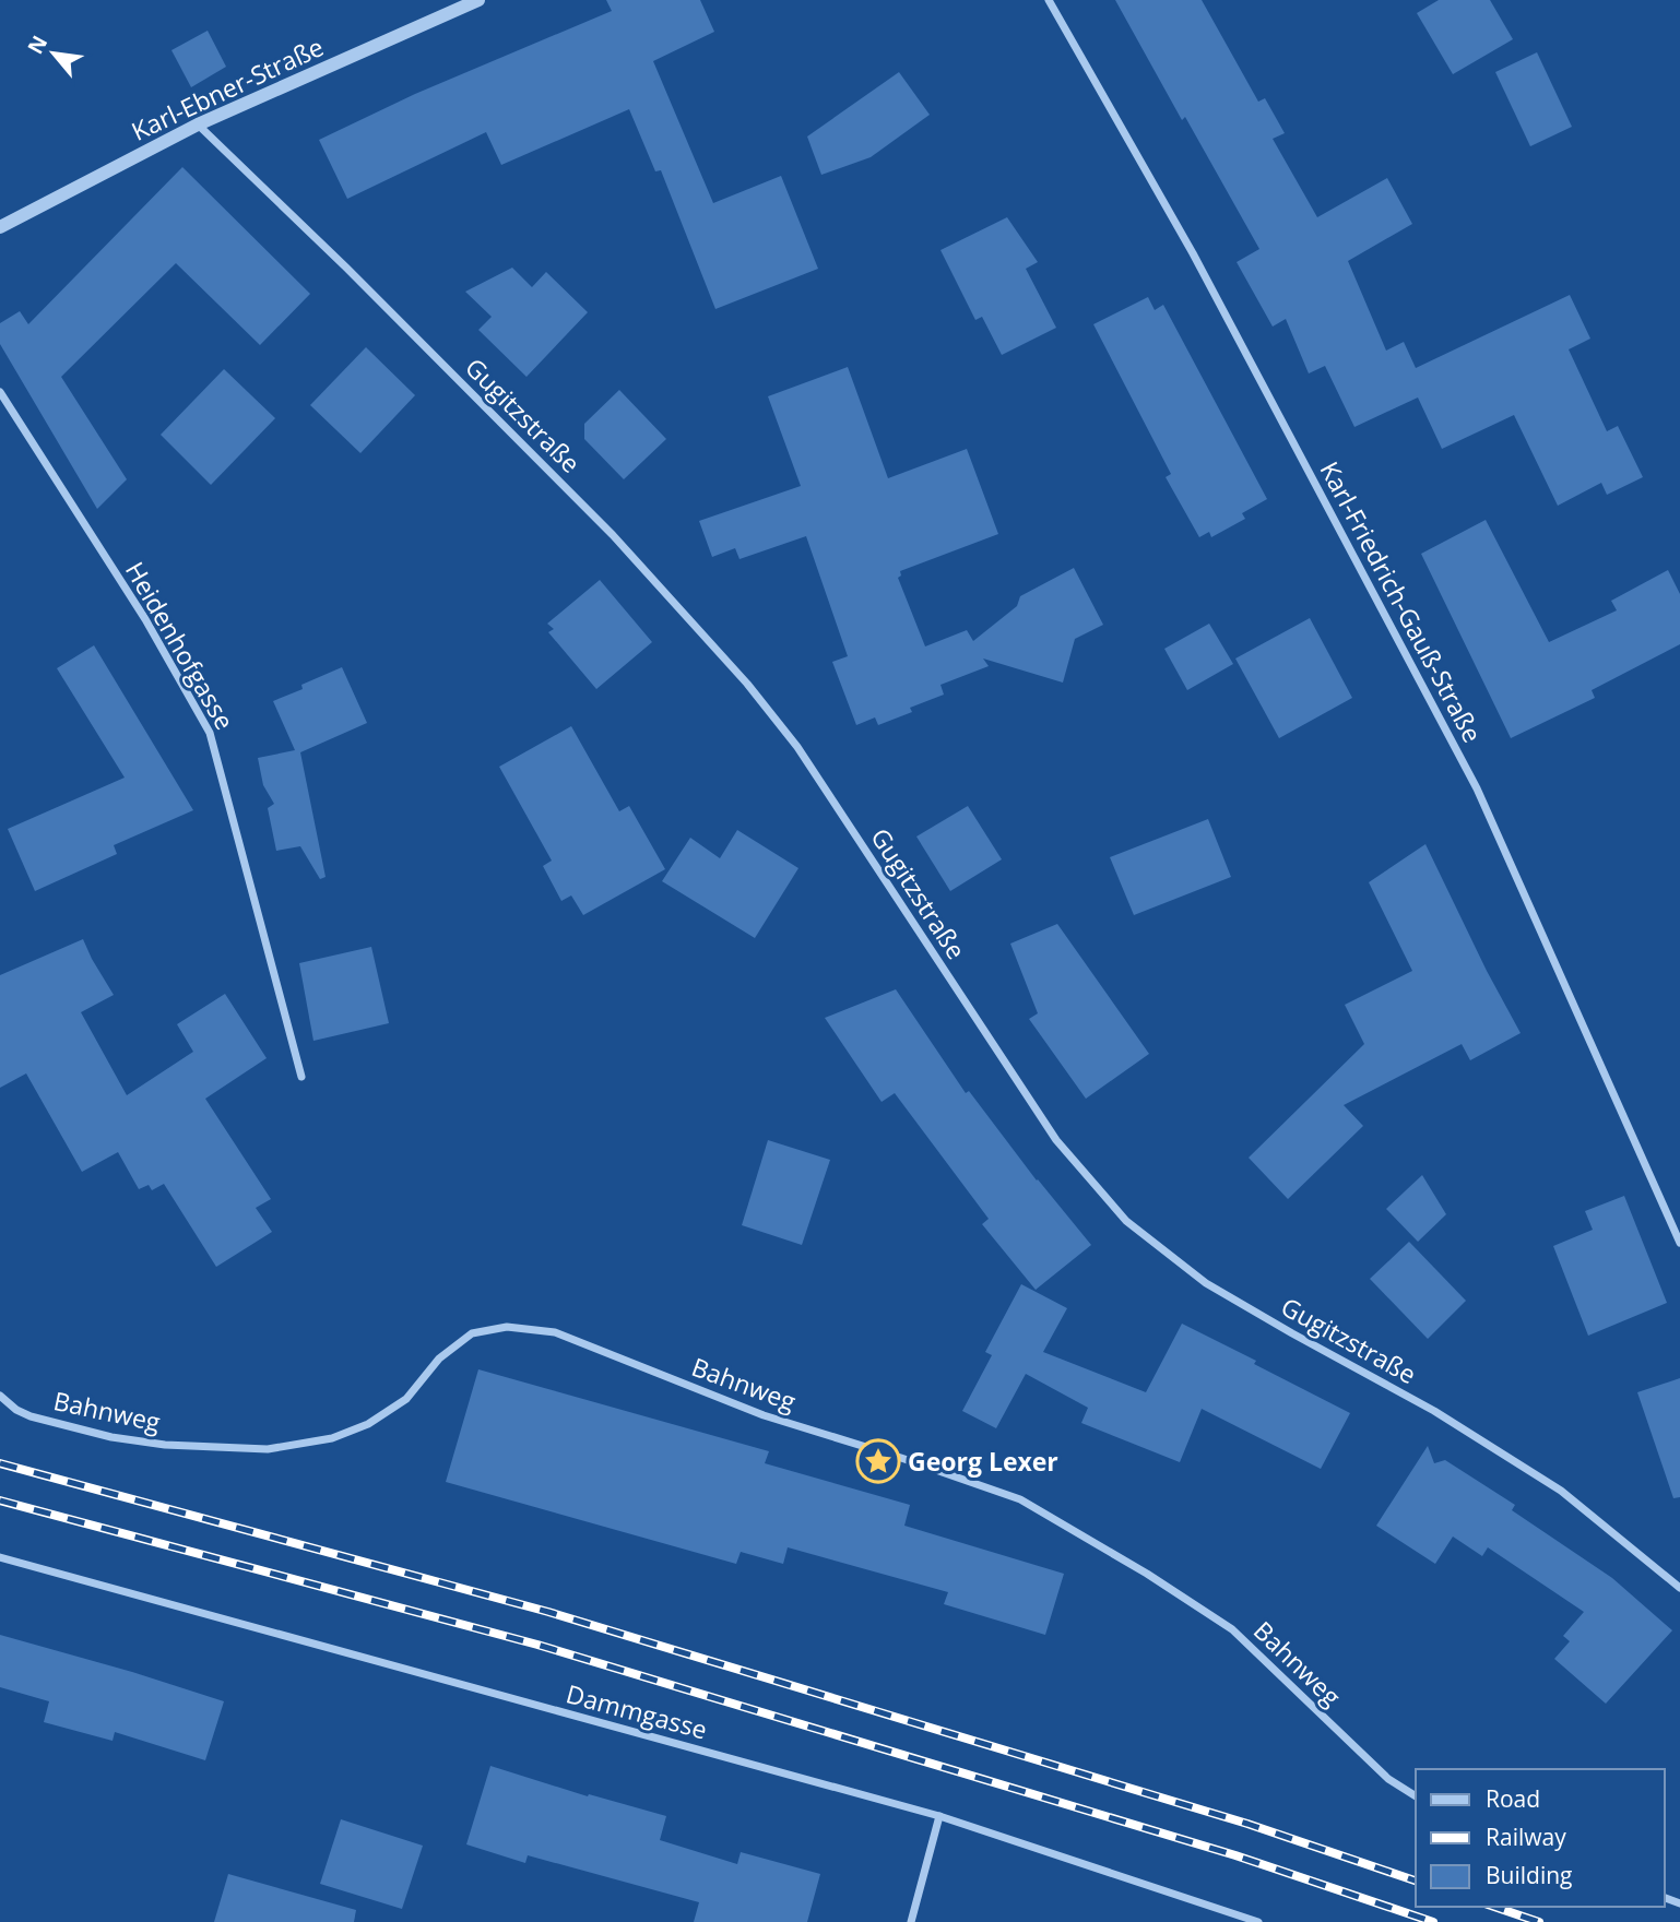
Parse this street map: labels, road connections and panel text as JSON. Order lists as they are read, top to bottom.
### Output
{
  "streets": {
    "street": [
      "Karl-Ebner-Straße",
      "Gugitzstraße",
      "Karl-Friedrich-Gauß-Straße",
      "Heidenhofgasse",
      "Bahnweg",
      "Dammgasse"
    ]
  },
  "crossings": [
    ["Karl-Ebner-Straße", "Gugitzstraße"]
  ],
  "places": {
    "place": ["Georg Lexer"]
  },
  "legend": ["Road", "Railway", "Building"],
  "north": "top left"
}
